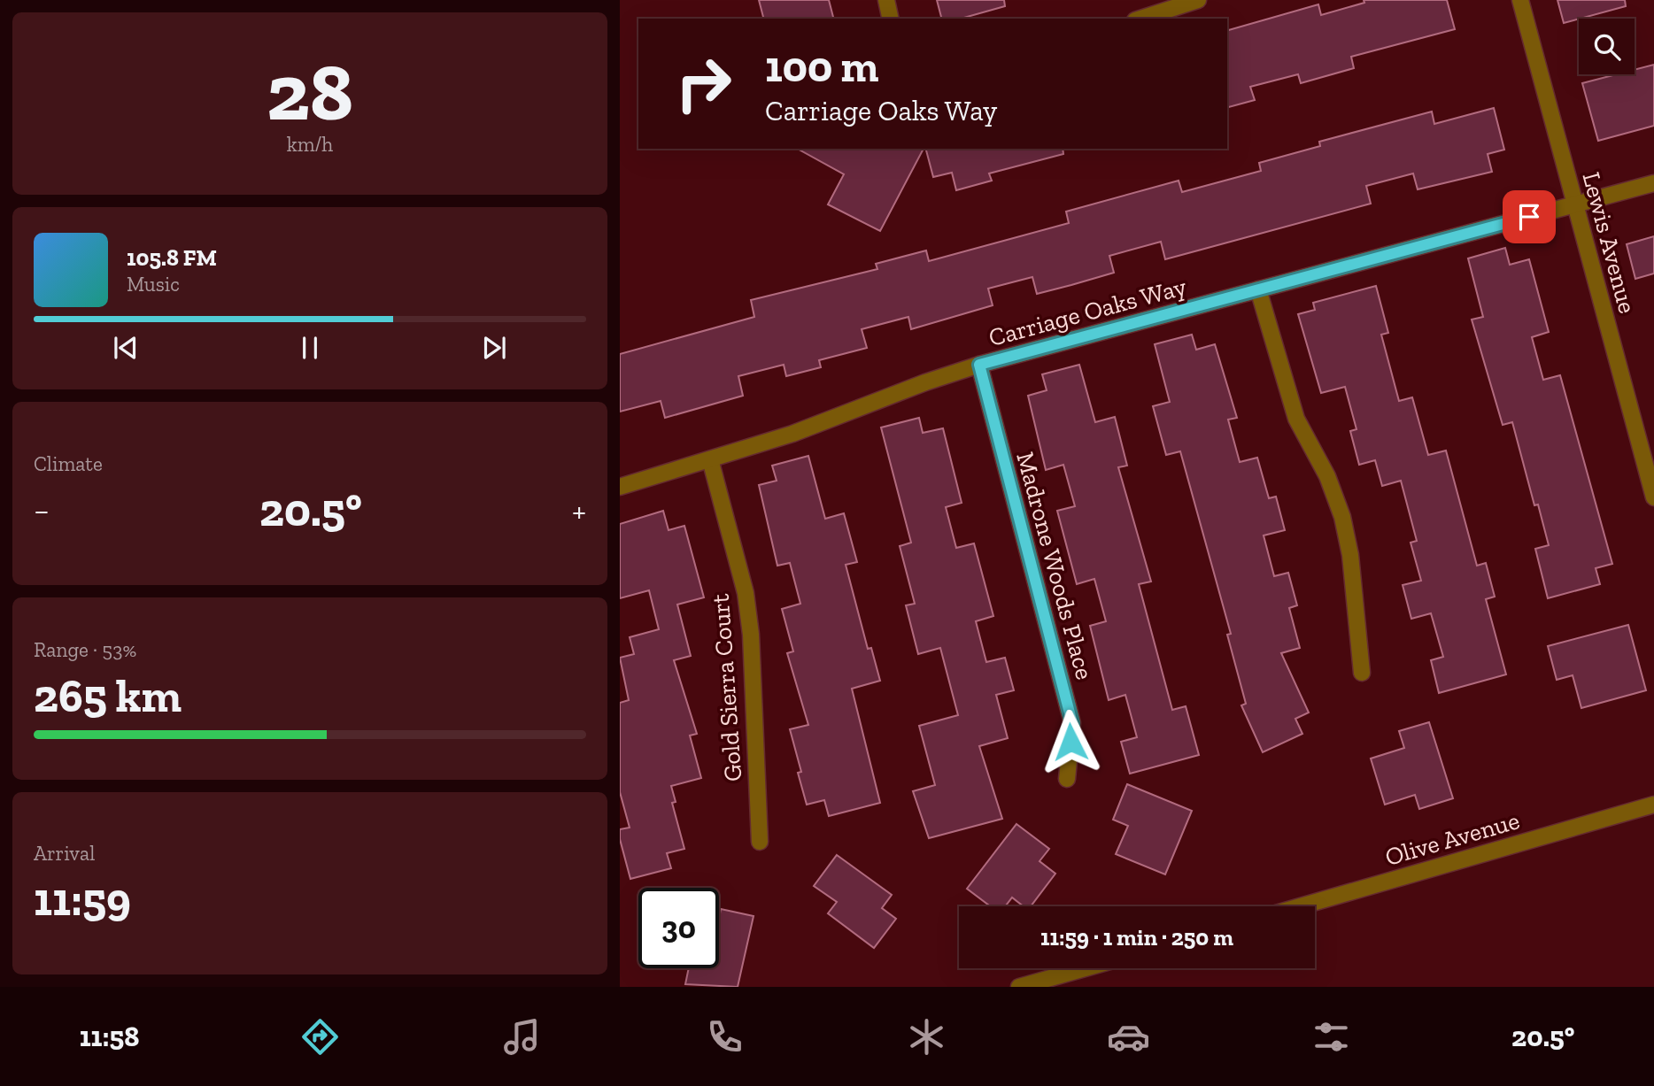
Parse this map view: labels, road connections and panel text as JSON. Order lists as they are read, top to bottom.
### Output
{
  "streets": {
    "street": [
      "Lewis Avenue",
      "Carriage Oaks Way",
      "Madrone Woods Place",
      "Gold Sierra Court",
      "Olive Avenue"
    ]
  },
  "crossings": [
    ["Lewis Avenue", "Carriage Oaks Way"],
    ["Carriage Oaks Way", "Madrone Woods Place"],
    ["Carriage Oaks Way", "Gold Sierra Court"]
  ],
  "page": {
    "tile": [
      ["28", "km/h"],
      "Climate",
      ["Range · 53%", "265 km"],
      ["Arrival", "11:59"]
    ],
    "turn": ["100 m", "Carriage Oaks Way"],
    "song": ["105.8 FM", "Music"],
    "heat": ["−", "20.5°", "+"],
    "limit": "30",
    "trip": "11:59 · 1 min · 250 m",
    "tabs": ["11:58", "20.5°"]
  }
}
